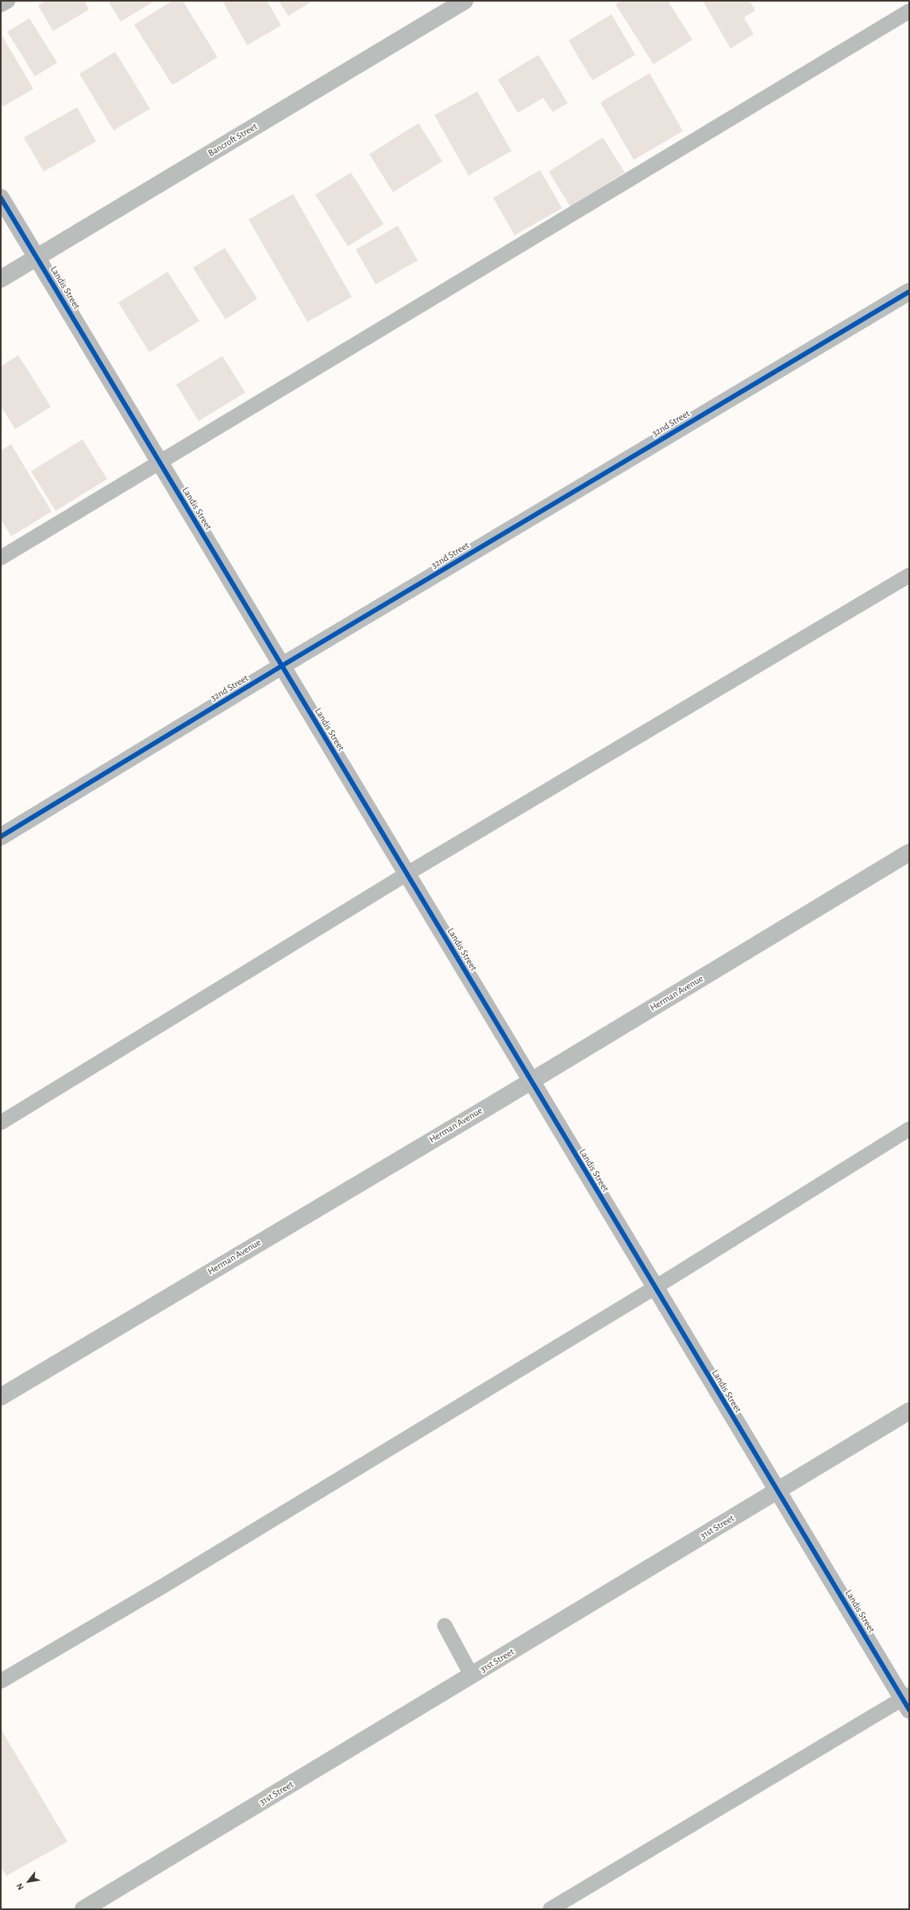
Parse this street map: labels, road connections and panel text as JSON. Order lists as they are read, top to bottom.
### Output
{
  "streets": {
    "main road": ["Landis Street"],
    "street": [
      "Bancroft Street",
      "32nd Street",
      "Herman Avenue",
      "31st Street"
    ]
  },
  "crossings": [
    ["Bancroft Street", "Landis Street"],
    ["Landis Street", "32nd Street"],
    ["Landis Street", "Herman Avenue"],
    ["Landis Street", "31st Street"]
  ],
  "north": "bottom left"
}
